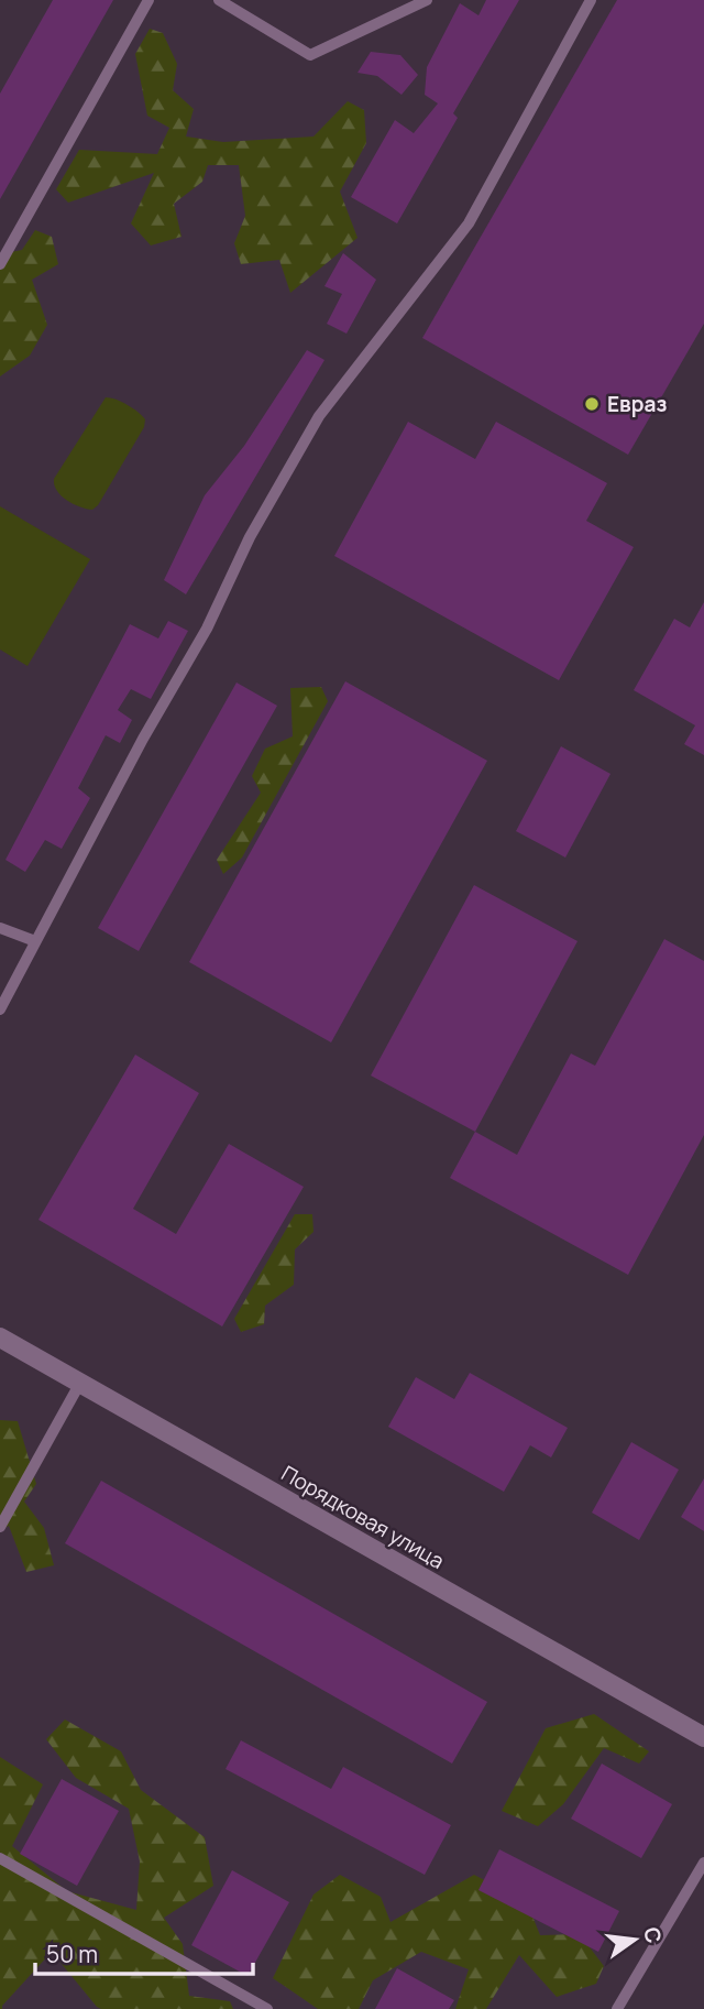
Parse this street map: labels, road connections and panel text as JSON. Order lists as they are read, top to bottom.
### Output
{
  "streets": {
    "street": ["Порядковая улица"]
  },
  "places": ["Евраз"],
  "scale_bar": "50 m",
  "north": "right"
}
